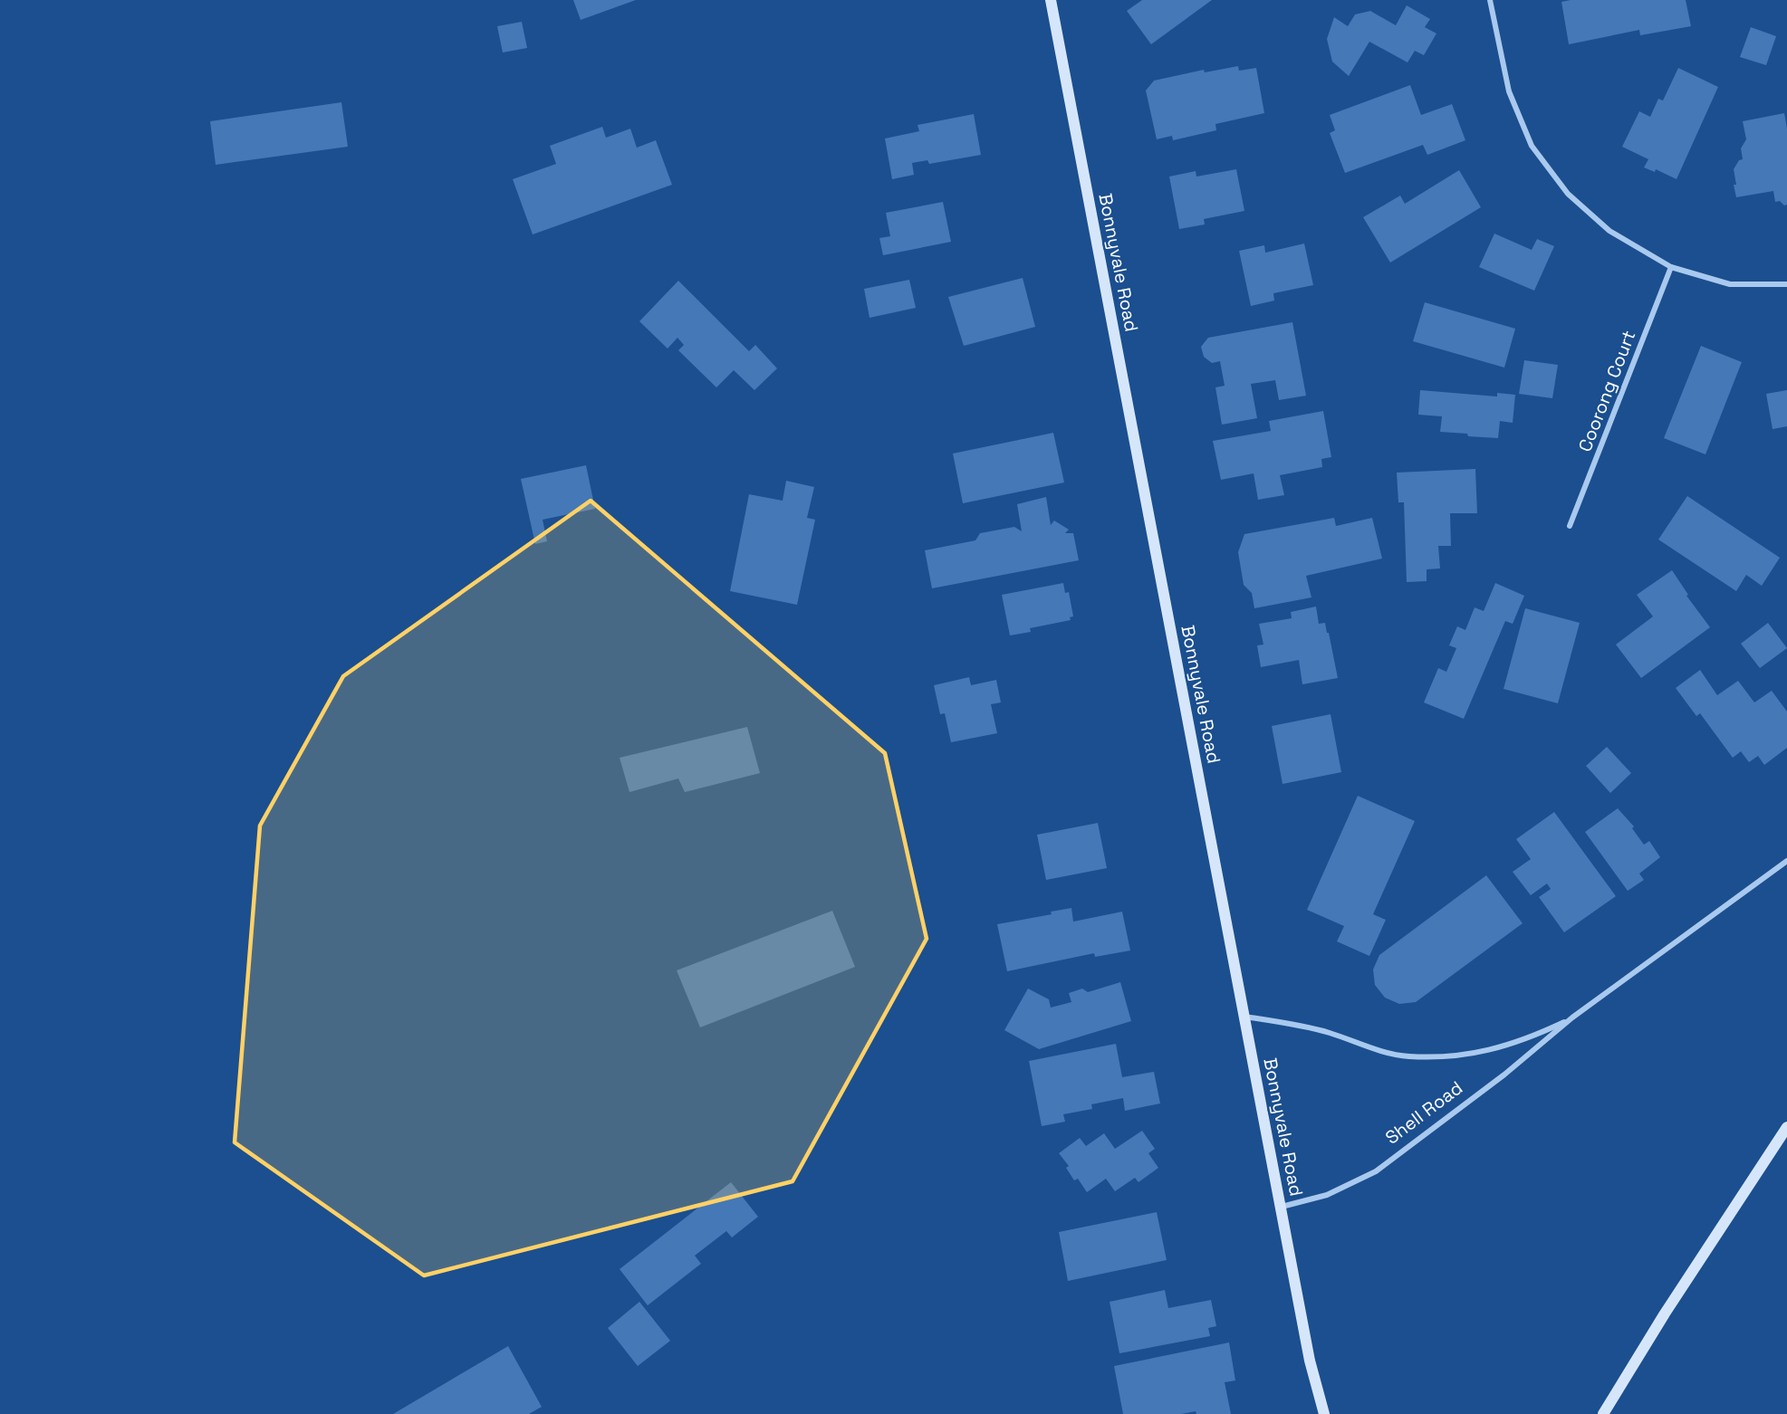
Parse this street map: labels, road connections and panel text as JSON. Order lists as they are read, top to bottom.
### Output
{
  "streets": {
    "street": ["Bonnyvale Road", "Coorong Court", "Shell Road"]
  },
  "crossings": [
    ["Bonnyvale Road", "Shell Road"]
  ]
}
